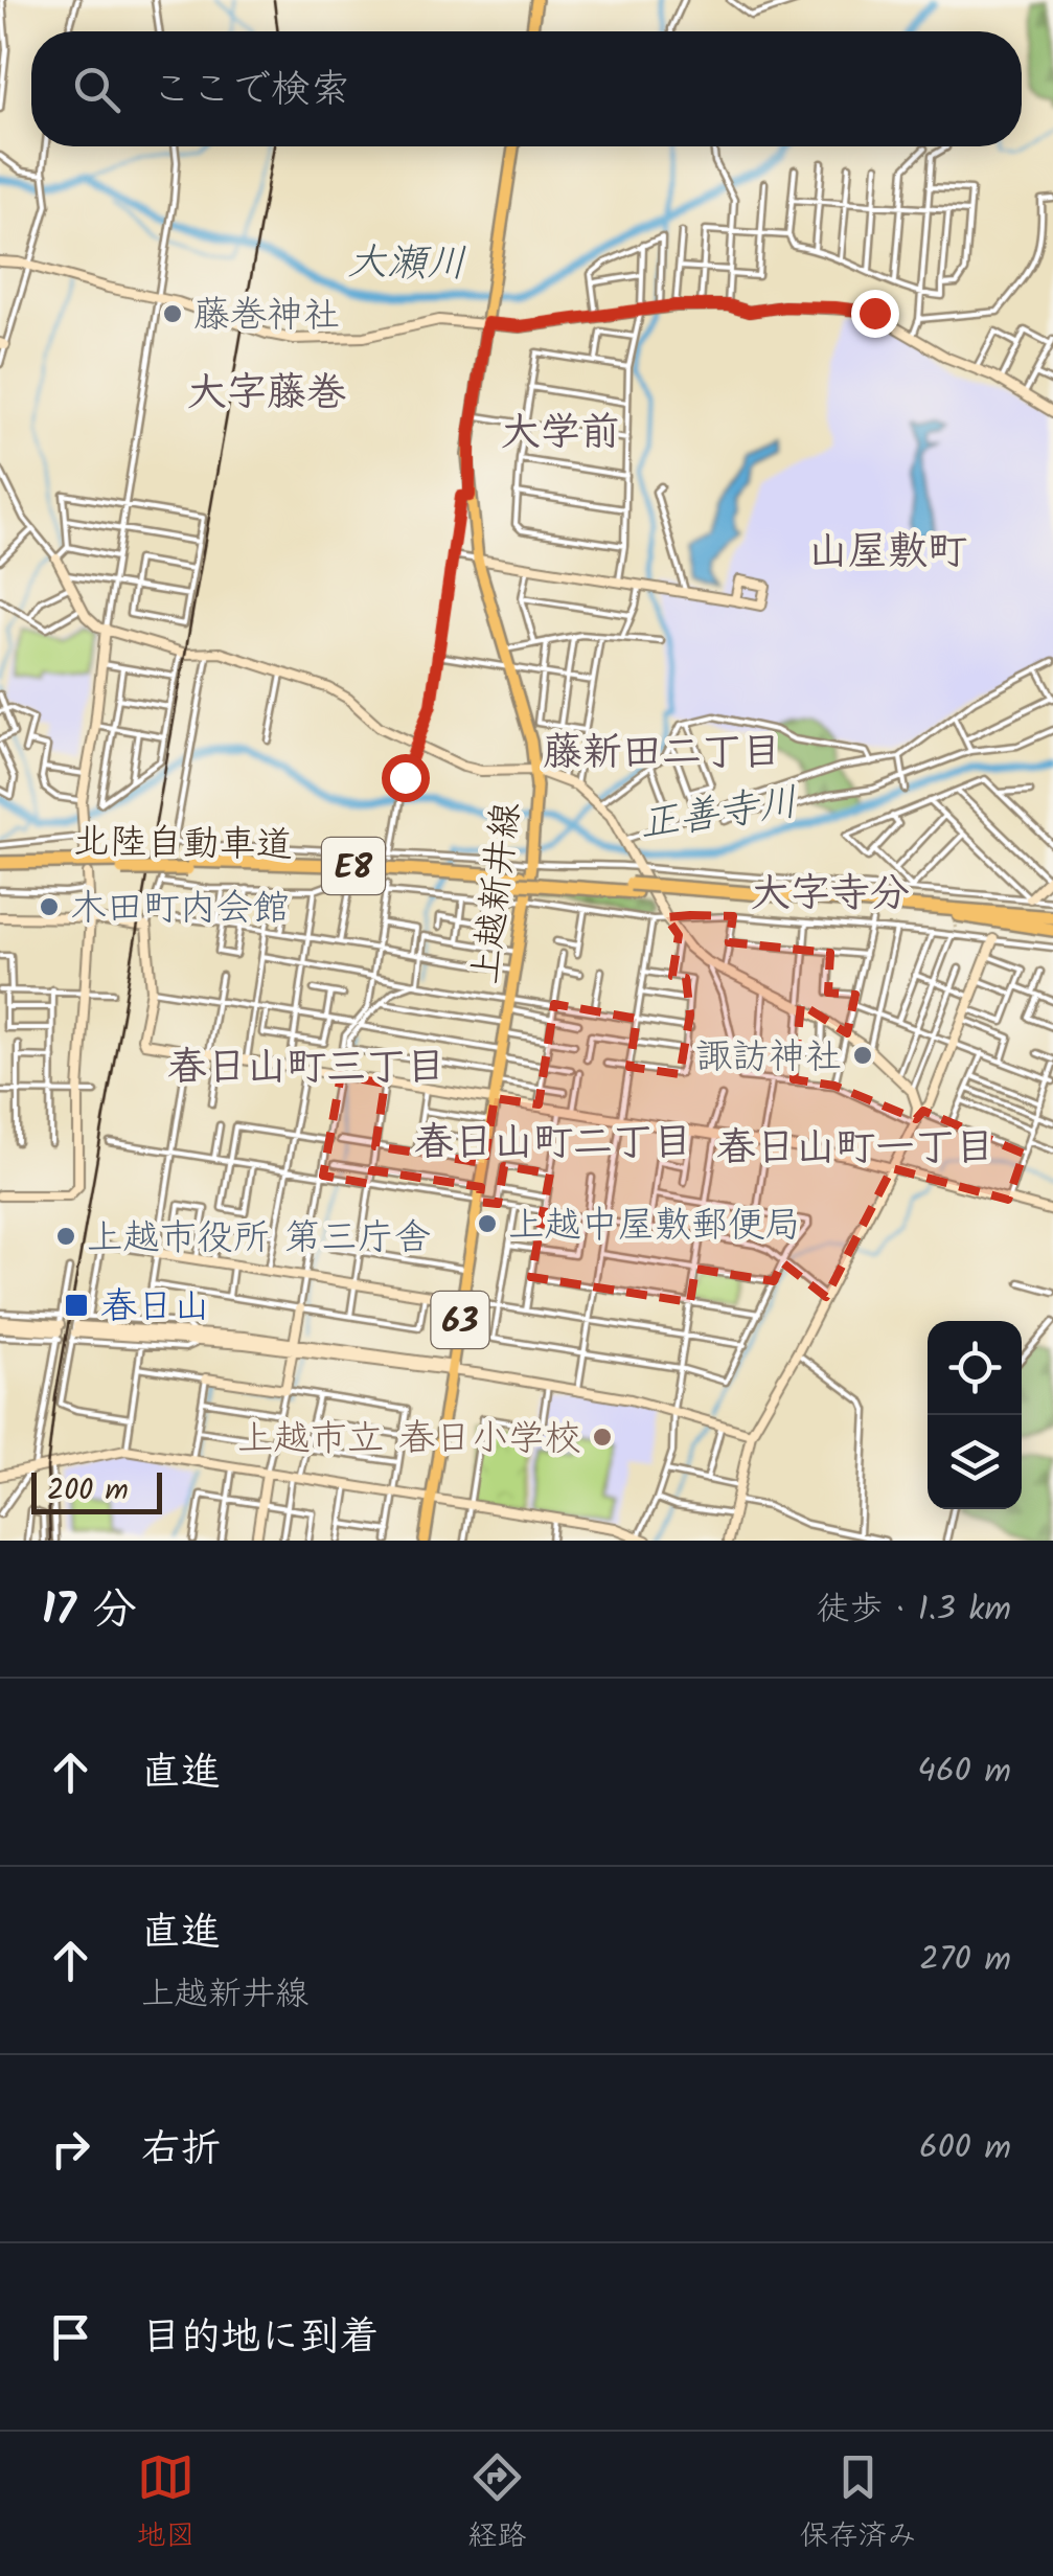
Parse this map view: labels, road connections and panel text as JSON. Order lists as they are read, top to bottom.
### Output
{
  "streets": {
    "highway": ["北陸自動車道", "E8"],
    "main road": ["上越新井線", "63"]
  },
  "districts": [
    "大字藤巻",
    "大学前",
    "山屋敷町",
    "藤新田二丁目",
    "大字寺分",
    "春日山町三丁目",
    "春日山町二丁目",
    "春日山町一丁目"
  ],
  "water": ["大瀬川", "正善寺川"],
  "places": {
    "other": [
      "藤巻神社",
      "木田町内会館",
      "諏訪神社",
      "上越中屋敷郵便局",
      "上越市役所 第三庁舎",
      "上越市立 春日小学校"
    ],
    "transit": ["春日山"]
  },
  "scale_bar": "200 m",
  "page": {
    "search": "ここで検索",
    "scale": "200 m",
    "heading": ["17 分", "徒歩 · 1.3 km"],
    "list": [
      ["直進", "460 m"],
      ["直進", "上越新井線", "270 m"],
      ["右折", "600 m"],
      "目的地に到着"
    ],
    "nav": ["地図", "経路", "保存済み"]
  }
}
